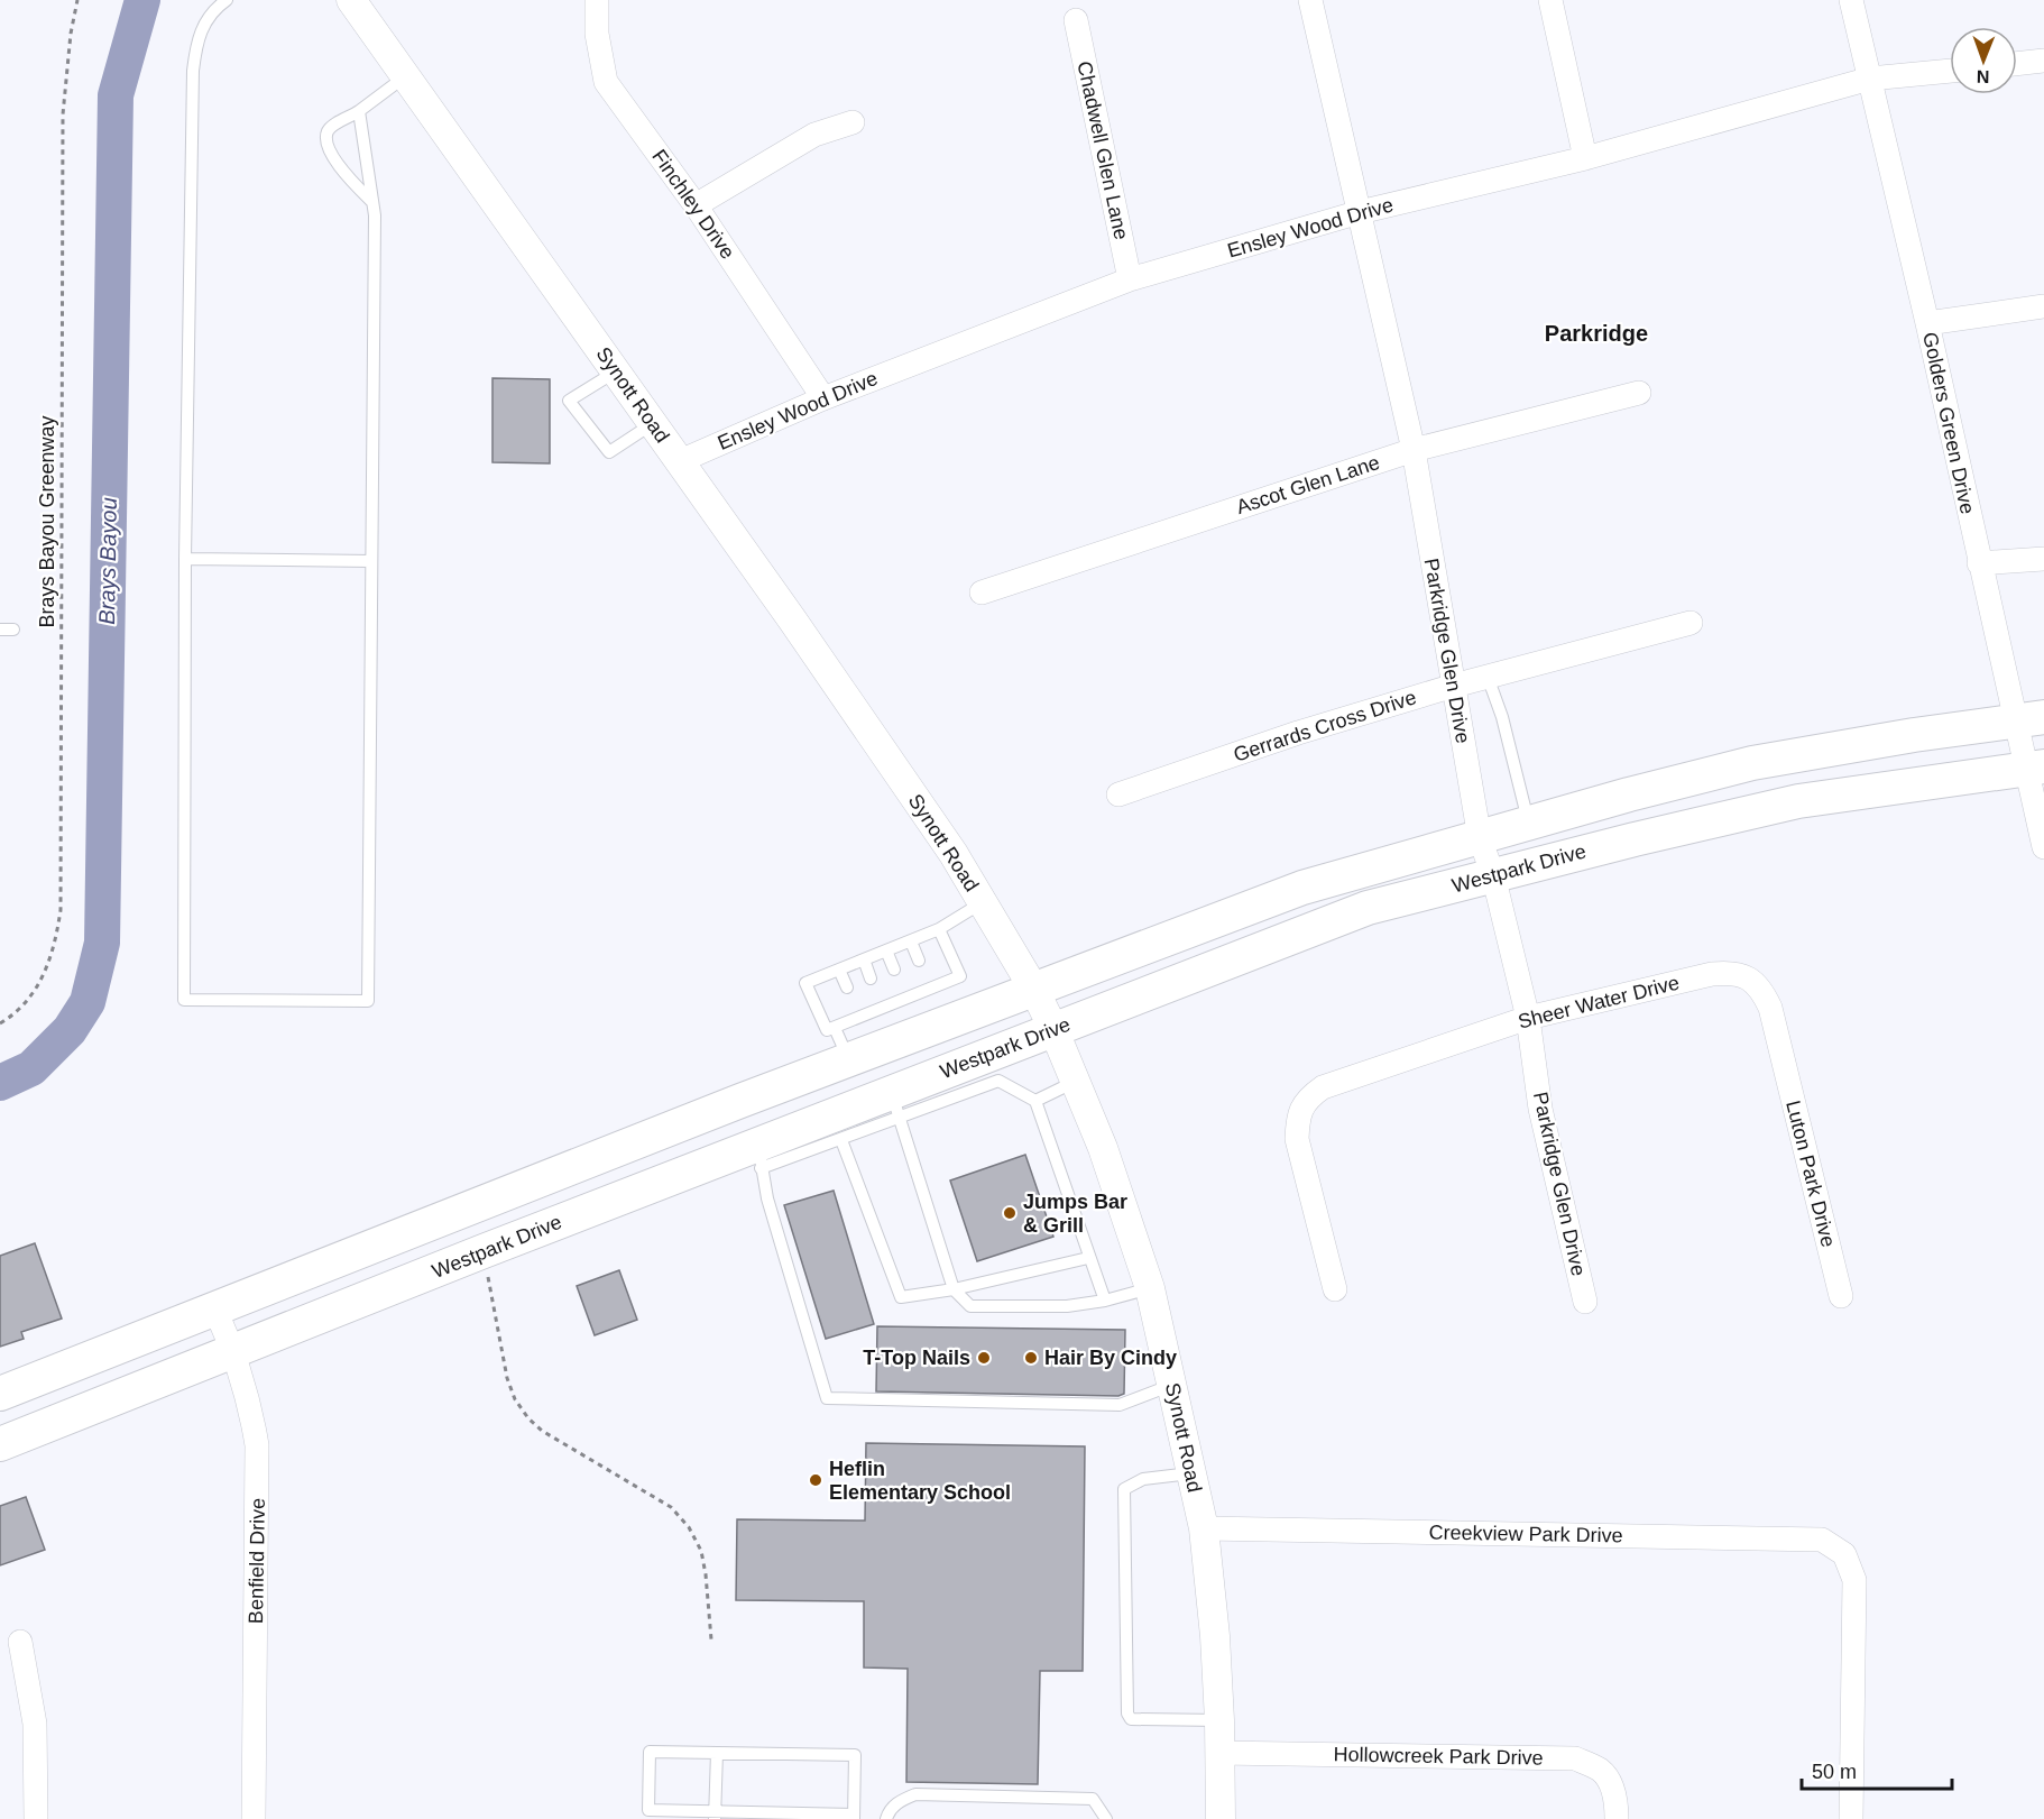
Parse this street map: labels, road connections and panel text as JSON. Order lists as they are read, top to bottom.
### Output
{
  "streets": {
    "main road": ["Westpark Drive"],
    "street": [
      "Chadwell Glen Lane",
      "Finchley Drive",
      "Ensley Wood Drive",
      "Synott Road",
      "Golders Green Drive",
      "Ascot Glen Lane",
      "Parkridge Glen Drive",
      "Gerrards Cross Drive",
      "Sheer Water Drive",
      "Luton Park Drive",
      "Creekview Park Drive",
      "Benfield Drive",
      "Hollowcreek Park Drive"
    ],
    "path": ["Brays Bayou Greenway"]
  },
  "crossings": [
    ["Chadwell Glen Lane", "Ensley Wood Drive"],
    ["Finchley Drive", "Ensley Wood Drive"],
    ["Ensley Wood Drive", "Synott Road"],
    ["Ensley Wood Drive", "Golders Green Drive"],
    ["Ensley Wood Drive", "Parkridge Glen Drive"],
    ["Synott Road", "Westpark Drive"],
    ["Synott Road", "Creekview Park Drive"],
    ["Synott Road", "Hollowcreek Park Drive"],
    ["Golders Green Drive", "Westpark Drive"],
    ["Ascot Glen Lane", "Parkridge Glen Drive"],
    ["Parkridge Glen Drive", "Gerrards Cross Drive"],
    ["Parkridge Glen Drive", "Westpark Drive"],
    ["Parkridge Glen Drive", "Sheer Water Drive"],
    ["Westpark Drive", "Benfield Drive"],
    ["Sheer Water Drive", "Luton Park Drive"]
  ],
  "districts": ["Parkridge"],
  "water": ["Brays Bayou"],
  "places": [
    "Jumps Bar & Grill",
    "T-Top Nails",
    "Hair By Cindy",
    "Heflin Elementary School"
  ],
  "scale_bar": "50 m",
  "north": "bottom"
}
